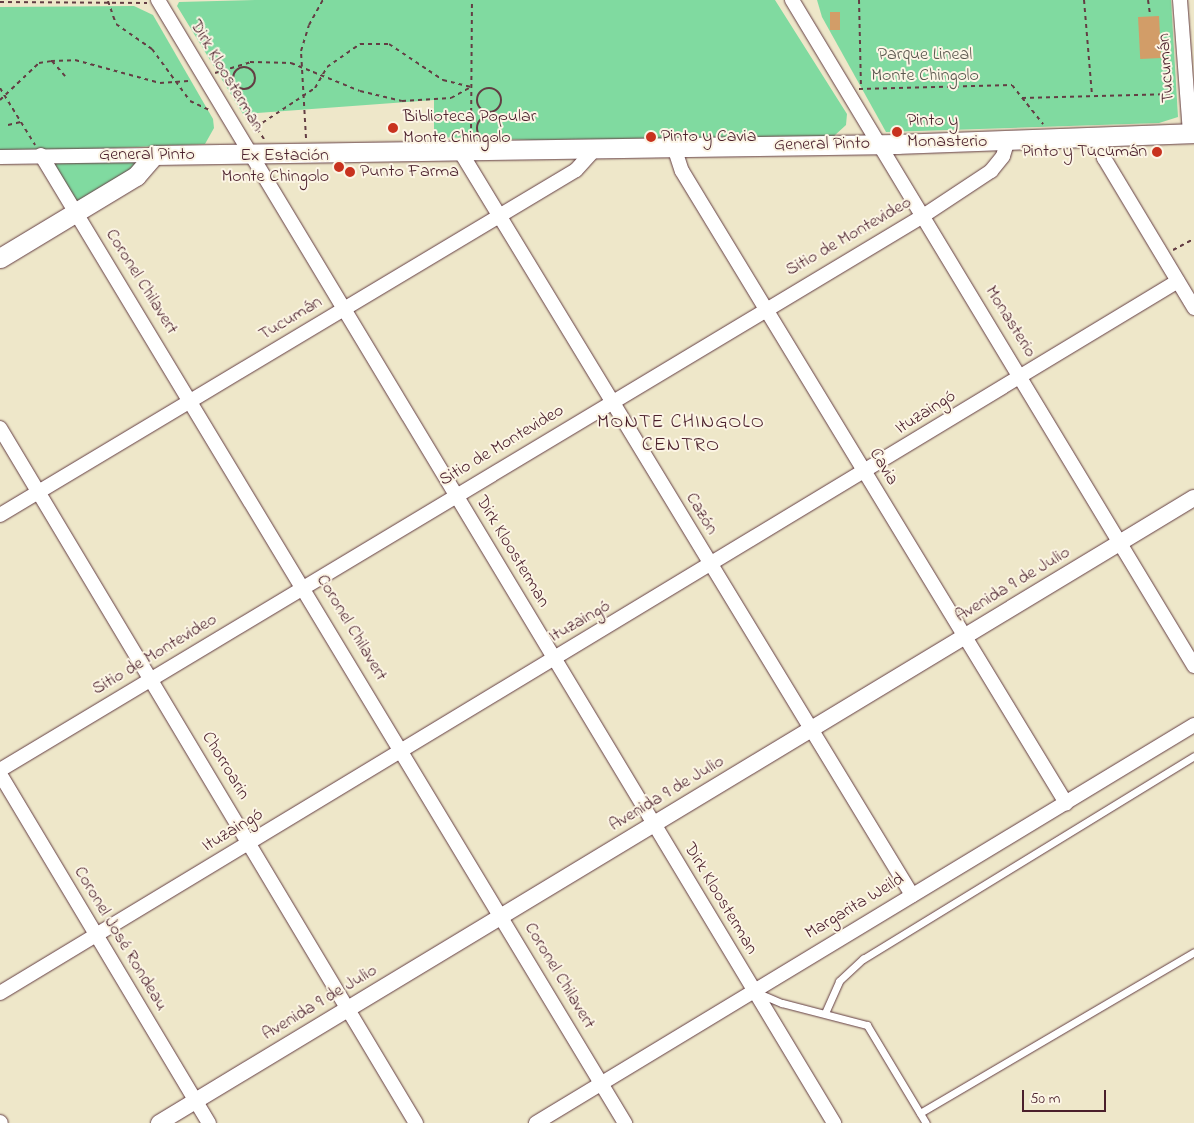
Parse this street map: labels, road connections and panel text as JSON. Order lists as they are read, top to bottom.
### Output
{
  "streets": {
    "main road": ["General Pinto"],
    "street": [
      "Tucumán",
      "Dirk Kloosterman",
      "Sitio de Montevideo",
      "Coronel Chilavert",
      "Monasterio",
      "Ituzaingó",
      "Cavia",
      "Cazón",
      "Avenida 9 de Julio",
      "Chorroarin",
      "Margarita Weild",
      "Coronel José Rondeau"
    ]
  },
  "crossings": [
    ["Tucumán", "Dirk Kloosterman"],
    ["Tucumán", "General Pinto"],
    ["Tucumán", "Coronel Chilavert"],
    ["Tucumán", "Cazón"],
    ["Tucumán", "Chorroarin"],
    ["Dirk Kloosterman", "General Pinto"],
    ["Dirk Kloosterman", "Sitio de Montevideo"],
    ["Dirk Kloosterman", "Ituzaingó"],
    ["Dirk Kloosterman", "Avenida 9 de Julio"],
    ["Dirk Kloosterman", "Margarita Weild"],
    ["General Pinto", "Sitio de Montevideo"],
    ["General Pinto", "Coronel Chilavert"],
    ["General Pinto", "Monasterio"],
    ["General Pinto", "Cavia"],
    ["General Pinto", "Cazón"],
    ["Sitio de Montevideo", "Coronel Chilavert"],
    ["Sitio de Montevideo", "Monasterio"],
    ["Sitio de Montevideo", "Cavia"],
    ["Sitio de Montevideo", "Cazón"],
    ["Sitio de Montevideo", "Chorroarin"],
    ["Coronel Chilavert", "Ituzaingó"],
    ["Coronel Chilavert", "Avenida 9 de Julio"],
    ["Coronel Chilavert", "Margarita Weild"],
    ["Monasterio", "Ituzaingó"],
    ["Monasterio", "Avenida 9 de Julio"],
    ["Ituzaingó", "Cavia"],
    ["Ituzaingó", "Cazón"],
    ["Ituzaingó", "Chorroarin"],
    ["Ituzaingó", "Coronel José Rondeau"],
    ["Cavia", "Avenida 9 de Julio"],
    ["Cavia", "Margarita Weild"],
    ["Cazón", "Avenida 9 de Julio"],
    ["Cazón", "Margarita Weild"],
    ["Avenida 9 de Julio", "Chorroarin"],
    ["Avenida 9 de Julio", "Coronel José Rondeau"]
  ],
  "districts": ["MONTE CHINGOLO CENTRO"],
  "parks": ["Parque Lineal Monte Chingolo"],
  "places": [
    "Biblioteca Popular Monte Chingolo",
    "Pinto y Monasterio",
    "Pinto y Cavia",
    "Pinto y Tucumán",
    "Ex Estación Monte Chingolo",
    "Punto Farma"
  ],
  "scale_bar": "50 m"
}
